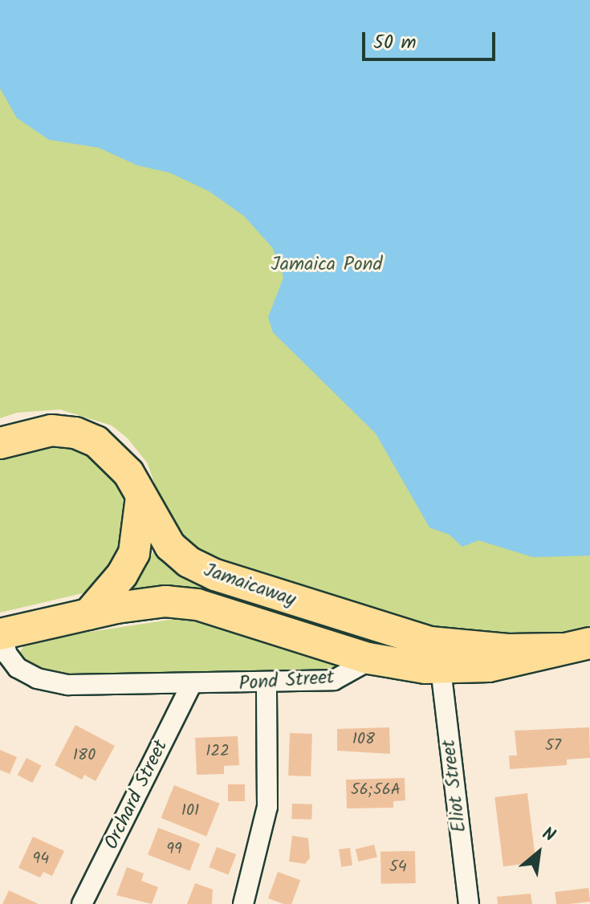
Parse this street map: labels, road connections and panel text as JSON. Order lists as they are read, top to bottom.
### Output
{
  "streets": {
    "highway": ["Jamaicaway"],
    "street": ["Pond Street", "Eliot Street", "Orchard Street"]
  },
  "crossings": [
    ["Jamaicaway", "Pond Street"],
    ["Pond Street", "Orchard Street"]
  ],
  "parks": ["Jamaica Pond"],
  "house_numbers": [
    "108",
    "57",
    "122",
    "180",
    "56;56A",
    "101",
    "99",
    "94",
    "54"
  ],
  "scale_bar": "50 m",
  "north": "top right"
}
